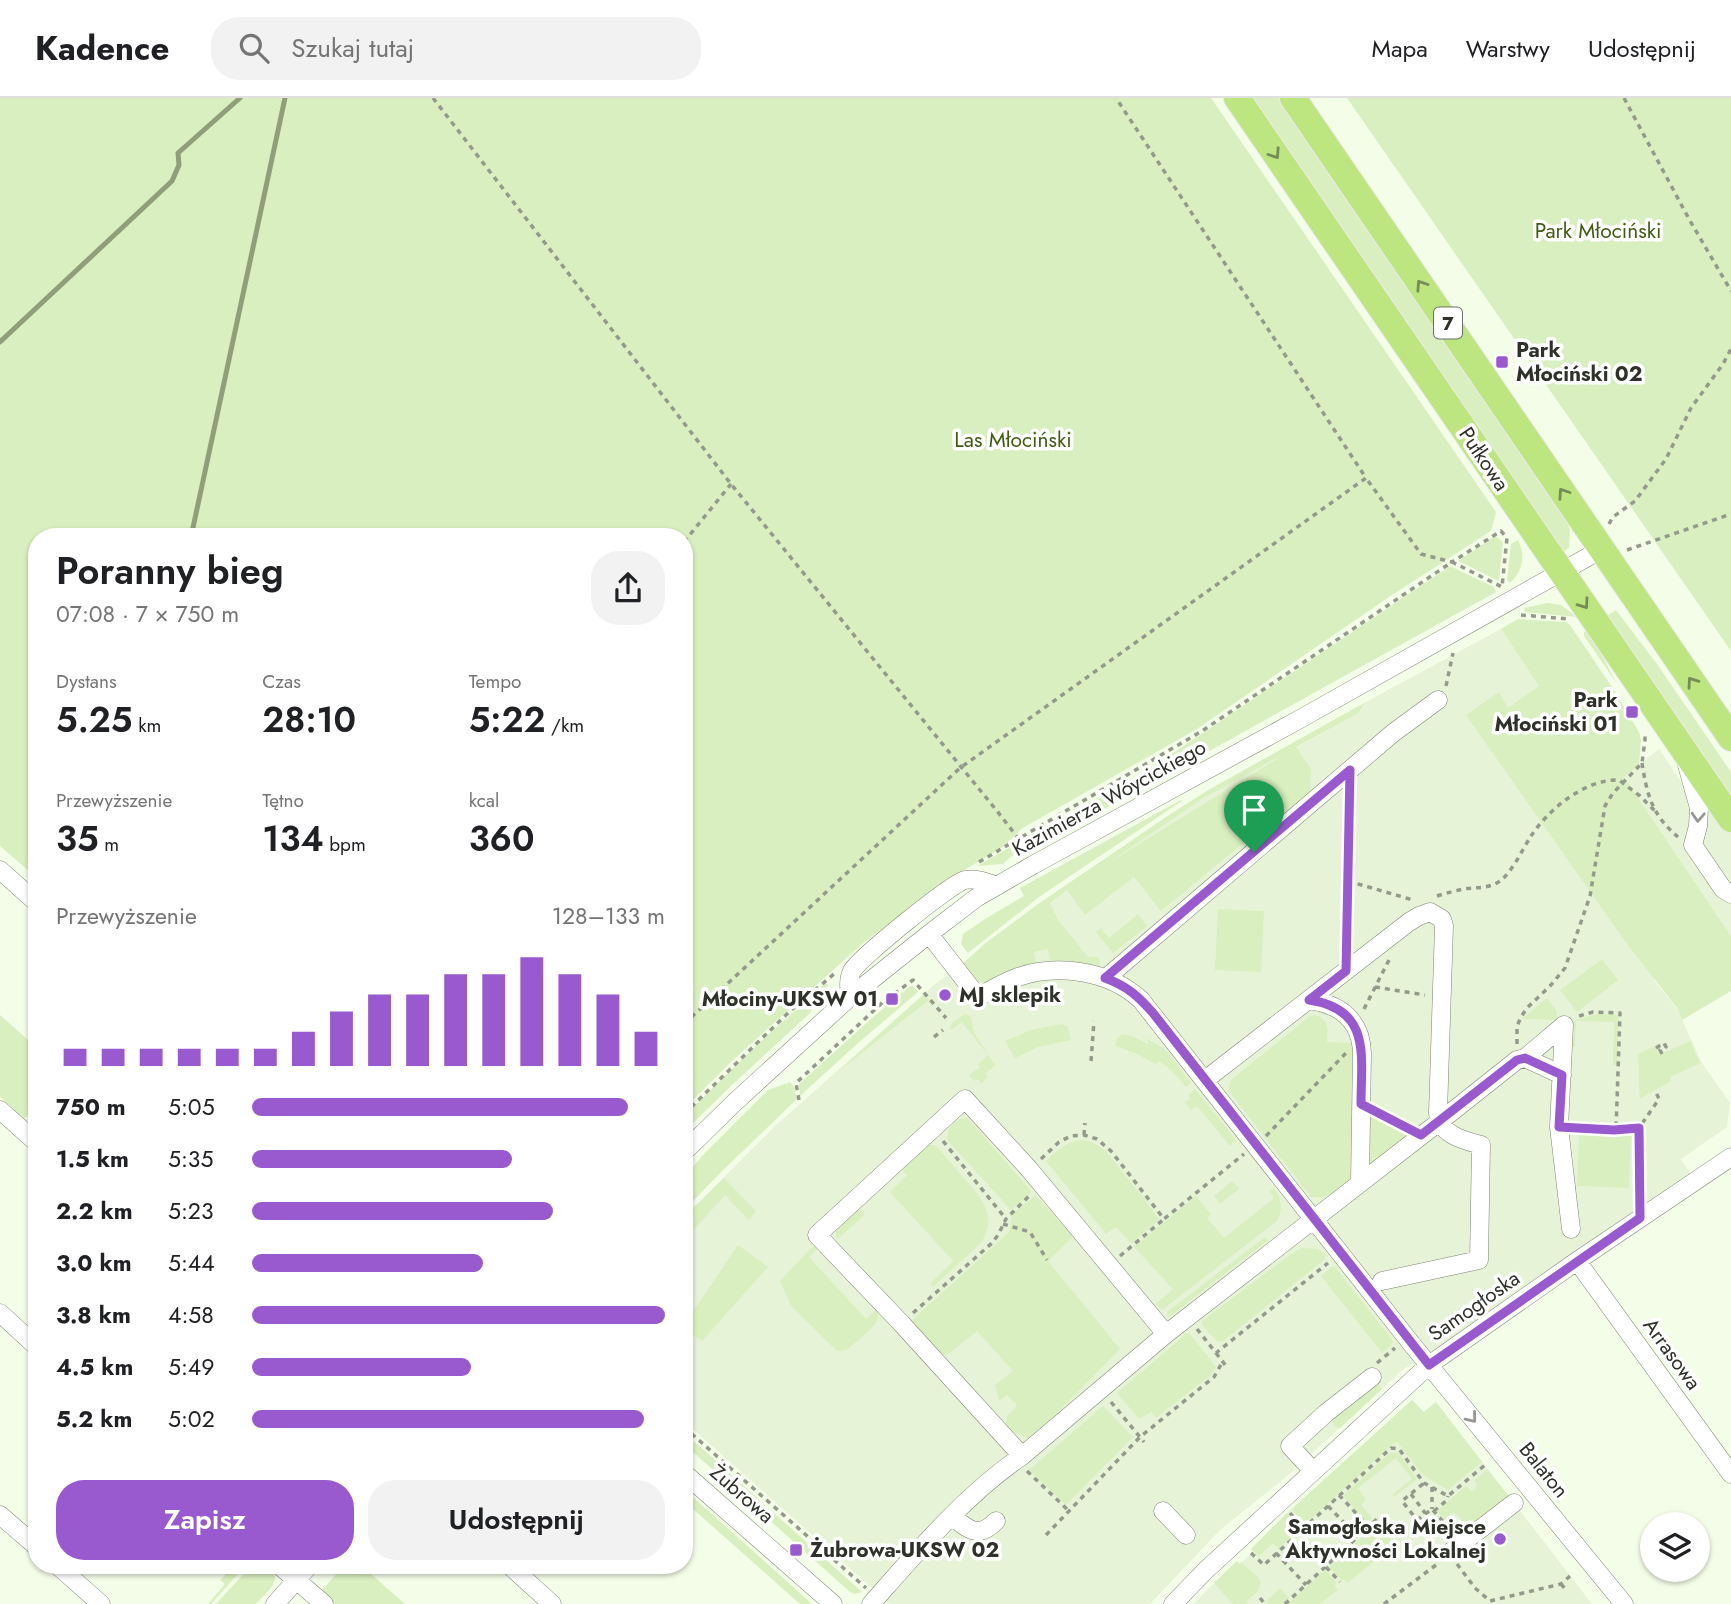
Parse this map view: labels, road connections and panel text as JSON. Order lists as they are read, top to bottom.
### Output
{
  "streets": {
    "highway": ["7", "Pułkowa"],
    "street": [
      "Kazimierza Wóycickiego",
      "Samogłoska",
      "Arrasowa",
      "Balaton",
      "Żubrowa"
    ]
  },
  "crossings": [
    ["7", "Kazimierza Wóycickiego"],
    ["Pułkowa", "Kazimierza Wóycickiego"],
    ["Kazimierza Wóycickiego", "Balaton"],
    ["Samogłoska", "Arrasowa"],
    ["Samogłoska", "Balaton"]
  ],
  "parks": ["Park Młociński", "Las Młociński"],
  "places": {
    "transit": [
      "Park Młociński 02",
      "Park Młociński 01",
      "Młociny-UKSW 01",
      "Żubrowa-UKSW 02"
    ],
    "other": ["MJ sklepik", "Samogłoska Miejsce Aktywności Lokalnej"]
  },
  "page": {
    "header": "Kadence",
    "search": "Szukaj tutaj",
    "nav": ["Mapa", "Warstwy", "Udostępnij"],
    "heading": ["Poranny bieg", "07:08 · 7 × 750 m"],
    "stats": [
      ["Dystans", "5.25 km"],
      ["Czas", "28:10"],
      ["Tempo", "5:22 /km"],
      ["Przewyższenie", "35 m"],
      ["Tętno", "134 bpm"],
      ["kcal", "360"]
    ],
    "chart": ["Przewyższenie", "128–133 m"],
    "list": [
      {
        "name": "750 m",
        "note": "5:05"
      },
      {
        "name": "1.5 km",
        "note": "5:35"
      },
      {
        "name": "2.2 km",
        "note": "5:23"
      },
      {
        "name": "3.0 km",
        "note": "5:44"
      },
      {
        "name": "3.8 km",
        "note": "4:58"
      },
      {
        "name": "4.5 km",
        "note": "5:49"
      },
      {
        "name": "5.2 km",
        "note": "5:02"
      }
    ],
    "buttons": ["Zapisz", "Udostępnij"]
  }
}
